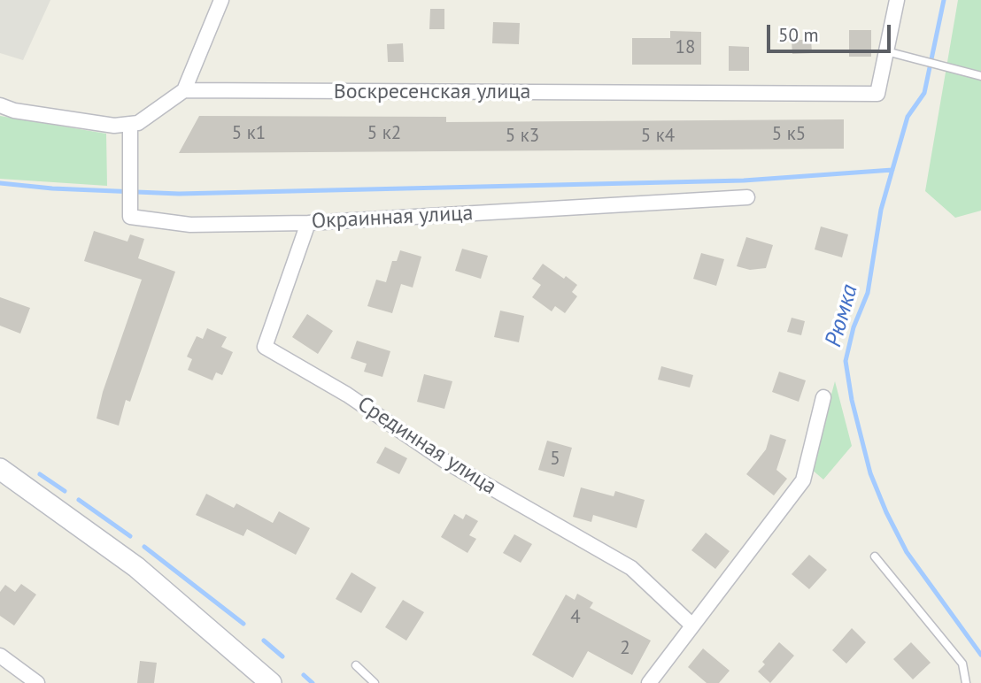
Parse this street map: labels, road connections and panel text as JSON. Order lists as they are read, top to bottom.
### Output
{
  "streets": {
    "street": ["Воскресенская улица", "Окраинная улица", "Срединная улица"]
  },
  "crossings": [
    ["Окраинная улица", "Срединная улица"]
  ],
  "water": ["Рюмка"],
  "house_numbers": [
    "18",
    "5 к1",
    "5 к2",
    "5 к5",
    "5 к3",
    "5 к4",
    "5",
    "4",
    "2"
  ],
  "scale_bar": "50 m"
}
